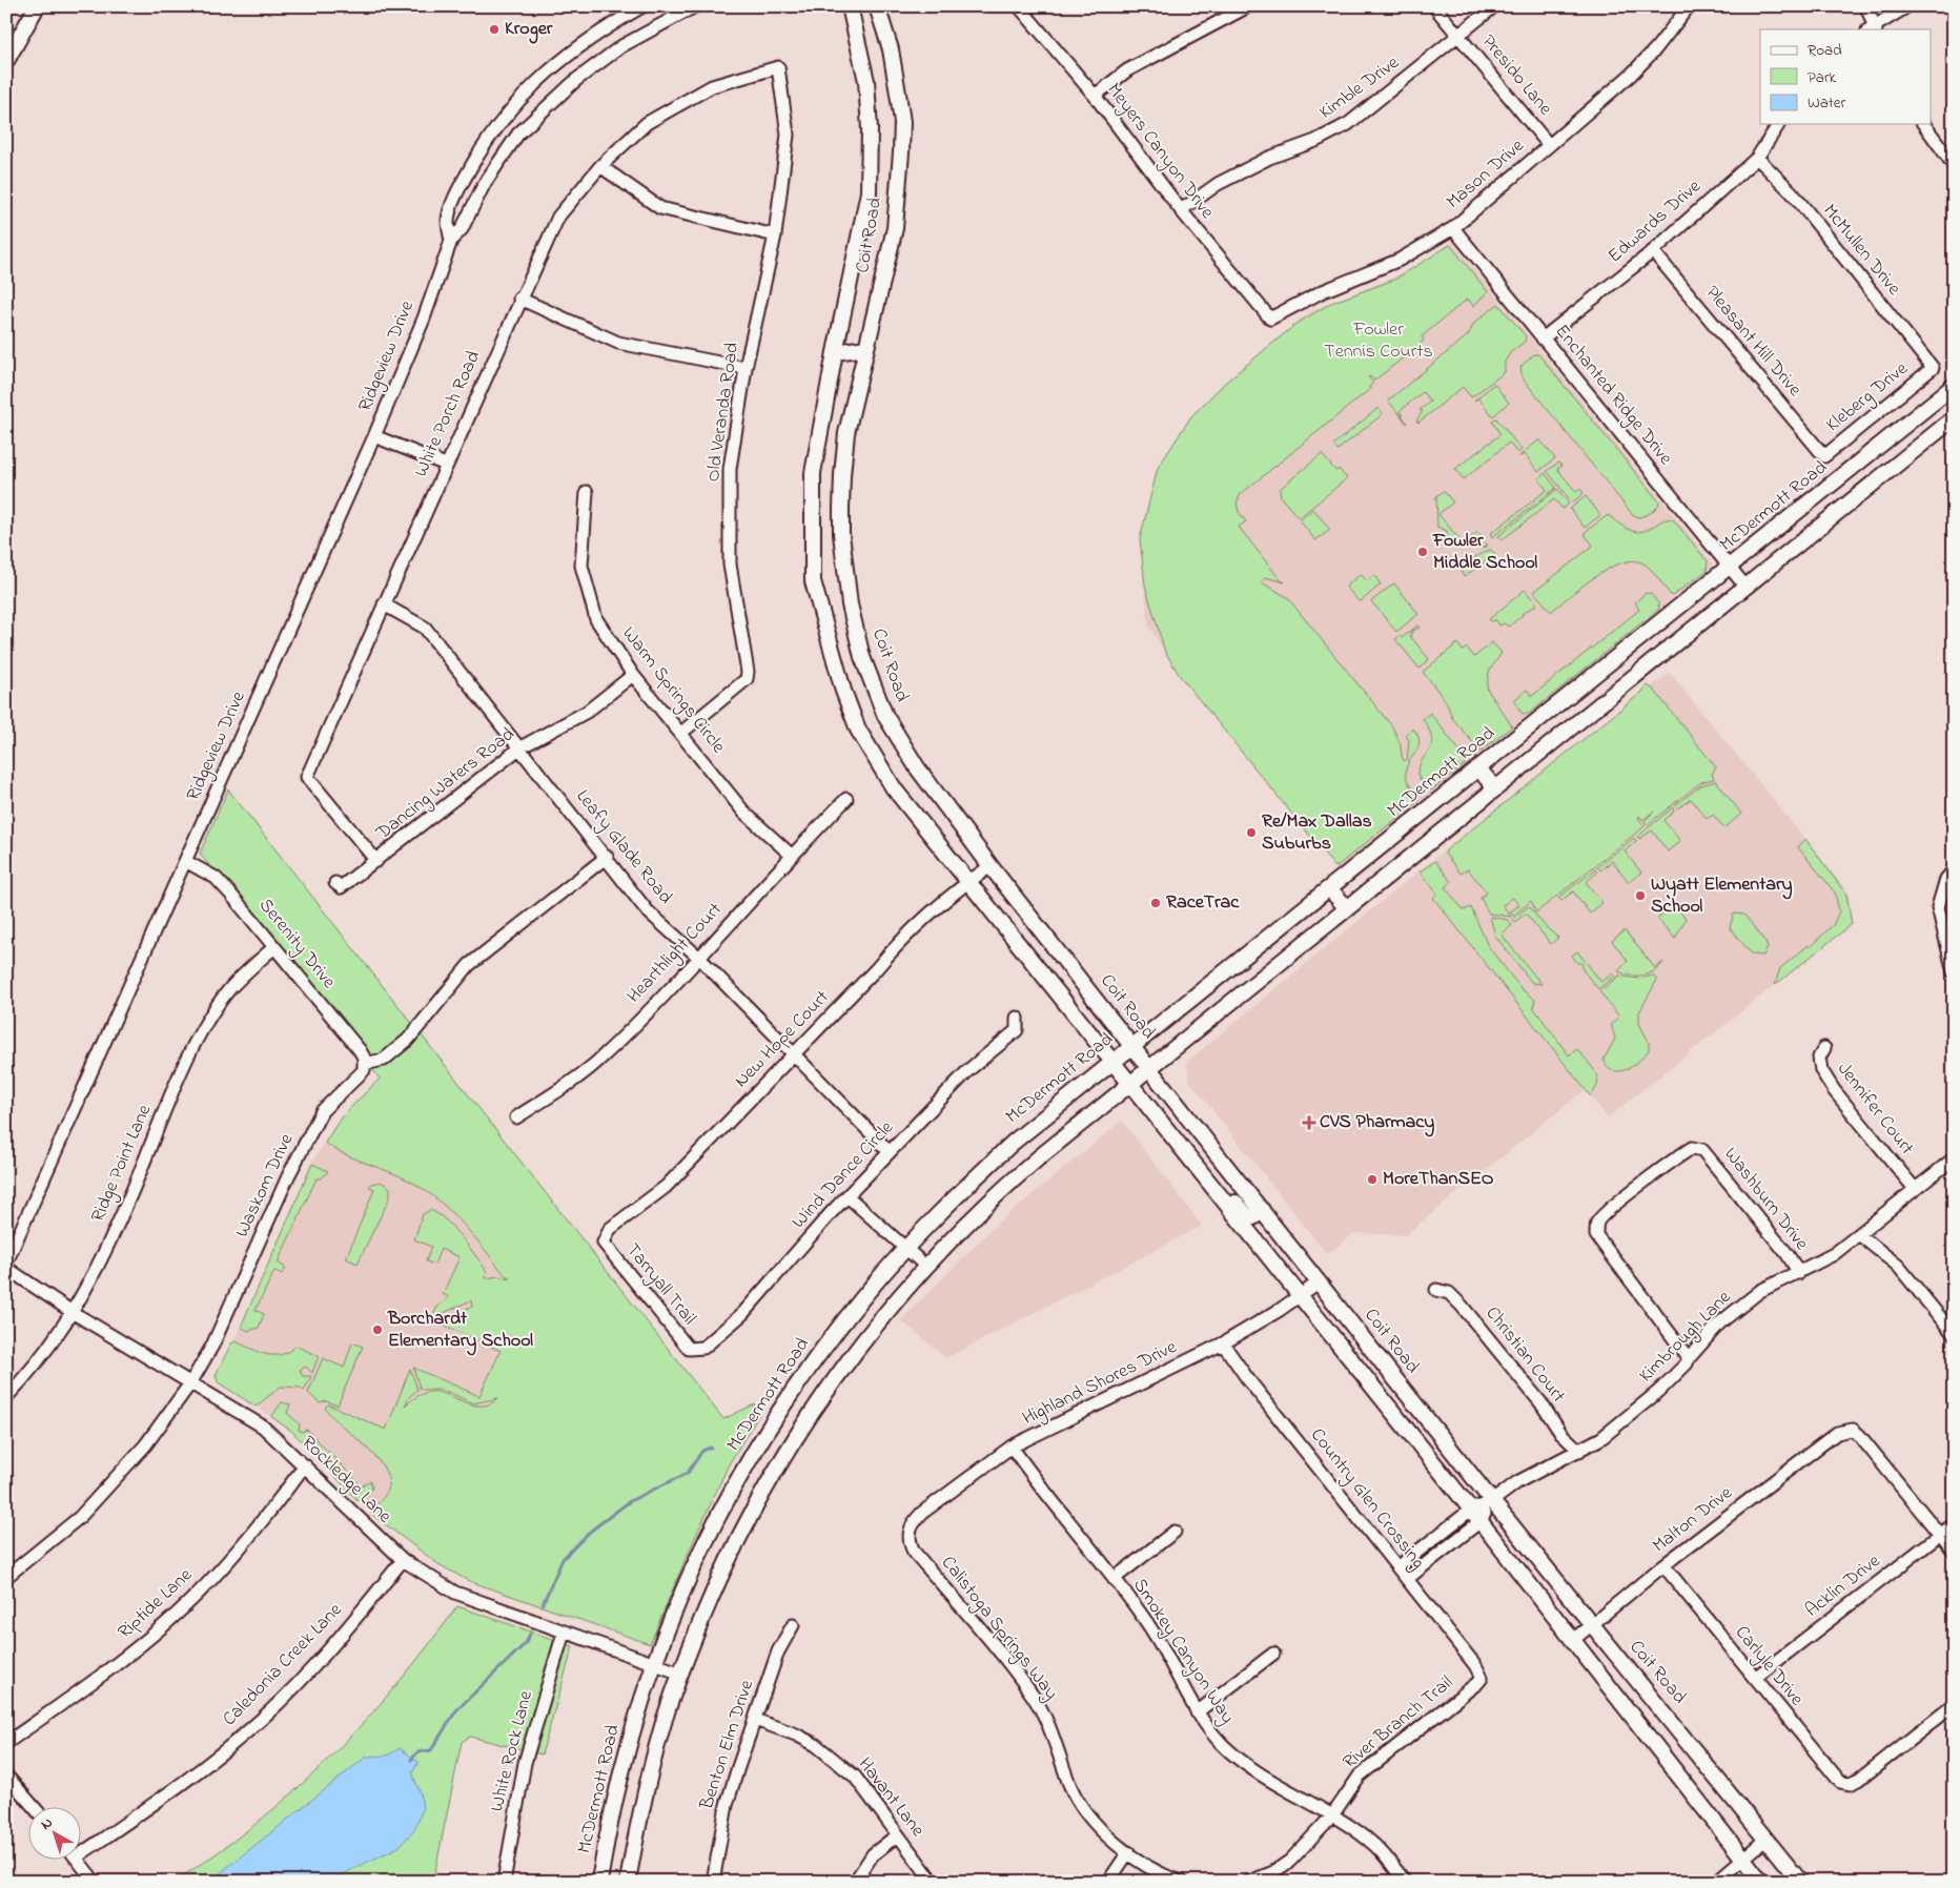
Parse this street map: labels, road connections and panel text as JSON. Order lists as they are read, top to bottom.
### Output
{
  "streets": {
    "main road": ["Coit Road", "McDermott Road"],
    "street": [
      "Presido Lane",
      "Kimble Drive",
      "Meyers Canyon Drive",
      "Mason Drive",
      "Edwards Drive",
      "McMullen Drive",
      "Pleasant Hill Drive",
      "Ridgeview Drive",
      "Enchanted Ridge Drive",
      "Kleberg Drive",
      "Old Veranda Road",
      "White Porch Road",
      "Warm Springs Circle",
      "Dancing Waters Road",
      "Leafy Glade Road",
      "Serenity Drive",
      "Hearthlight Court",
      "New Hope Court",
      "Jennifer Court",
      "Ridge Point Lane",
      "Wind Dance Circle",
      "Waskom Drive",
      "Washburn Drive",
      "Tarryall Trail",
      "Kimbrough Lane",
      "Christian Court",
      "Highland Shores Drive",
      "Rockledge Lane",
      "Country Glen Crossing",
      "Malton Drive",
      "Acklin Drive",
      "Riptide Lane",
      "Calistoga Springs Way",
      "Smokey Canyon Way",
      "Caledonia Creek Lane",
      "Carlyle Drive",
      "River Branch Trail",
      "Benton Elm Drive",
      "White Rock Lane",
      "Havant Lane"
    ]
  },
  "crossings": [
    ["Presido Lane", "Kimble Drive"],
    ["Presido Lane", "Mason Drive"],
    ["Kimble Drive", "Meyers Canyon Drive"],
    ["Meyers Canyon Drive", "Mason Drive"],
    ["Mason Drive", "Enchanted Ridge Drive"],
    ["Edwards Drive", "McMullen Drive"],
    ["Edwards Drive", "Pleasant Hill Drive"],
    ["Edwards Drive", "Enchanted Ridge Drive"],
    ["Coit Road", "McDermott Road"],
    ["Coit Road", "New Hope Court"],
    ["Coit Road", "Kimbrough Lane"],
    ["Coit Road", "Highland Shores Drive"],
    ["Coit Road", "Malton Drive"],
    ["McMullen Drive", "Kleberg Drive"],
    ["Pleasant Hill Drive", "Kleberg Drive"],
    ["Ridgeview Drive", "Serenity Drive"],
    ["Enchanted Ridge Drive", "McDermott Road"],
    ["Old Veranda Road", "White Porch Road"],
    ["Old Veranda Road", "Warm Springs Circle"],
    ["White Porch Road", "Dancing Waters Road"],
    ["White Porch Road", "Leafy Glade Road"],
    ["McDermott Road", "Rockledge Lane"],
    ["Warm Springs Circle", "Dancing Waters Road"],
    ["Warm Springs Circle", "Hearthlight Court"],
    ["Dancing Waters Road", "Leafy Glade Road"],
    ["Leafy Glade Road", "Hearthlight Court"],
    ["Leafy Glade Road", "New Hope Court"],
    ["Leafy Glade Road", "Wind Dance Circle"],
    ["Serenity Drive", "Ridge Point Lane"],
    ["Serenity Drive", "Waskom Drive"],
    ["New Hope Court", "Tarryall Trail"],
    ["Jennifer Court", "Kimbrough Lane"],
    ["Ridge Point Lane", "Rockledge Lane"],
    ["Wind Dance Circle", "Tarryall Trail"],
    ["Waskom Drive", "Rockledge Lane"],
    ["Washburn Drive", "Kimbrough Lane"],
    ["Kimbrough Lane", "Christian Court"],
    ["Highland Shores Drive", "Country Glen Crossing"],
    ["Highland Shores Drive", "Calistoga Springs Way"],
    ["Highland Shores Drive", "Smokey Canyon Way"],
    ["Rockledge Lane", "Riptide Lane"],
    ["Rockledge Lane", "Caledonia Creek Lane"],
    ["Rockledge Lane", "White Rock Lane"],
    ["Country Glen Crossing", "River Branch Trail"],
    ["Malton Drive", "Acklin Drive"],
    ["Malton Drive", "Carlyle Drive"],
    ["Acklin Drive", "Carlyle Drive"],
    ["Smokey Canyon Way", "River Branch Trail"],
    ["Benton Elm Drive", "Havant Lane"]
  ],
  "parks": ["Fowler Tennis Courts"],
  "places": {
    "other": [
      "Kroger",
      "Fowler Middle School",
      "Re/Max Dallas Suburbs",
      "Wyatt Elementary School",
      "RaceTrac",
      "MoreThanSEO",
      "Borchardt Elementary School"
    ],
    "health": ["CVS Pharmacy"]
  },
  "legend": ["Road", "Park", "Water"],
  "north": "top left"
}
